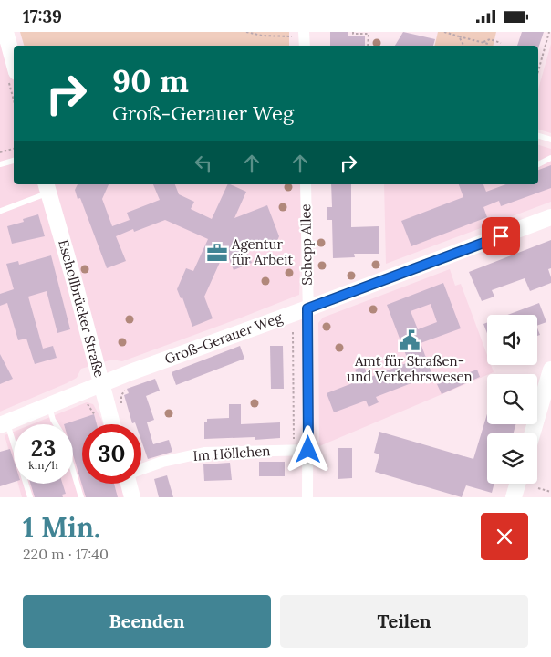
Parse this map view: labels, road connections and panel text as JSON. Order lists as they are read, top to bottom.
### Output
{
  "streets": {
    "main road": ["Eschollbrücker Straße", "Groß-Gerauer Weg"],
    "street": ["Schepp Allee", "Im Höllchen"]
  },
  "crossings": [
    ["Schepp Allee", "Groß-Gerauer Weg"],
    ["Schepp Allee", "Im Höllchen"],
    ["Eschollbrücker Straße", "Groß-Gerauer Weg"]
  ],
  "places": {
    "office": ["Agentur für Arbeit"],
    "public building": ["Amt für Straßen- und Verkehrswesen"]
  },
  "page": {
    "status": "17:39",
    "turn": ["90 m", "Groß-Gerauer Weg"],
    "speed": "23 km/h",
    "limit": "30",
    "heading": ["1 Min.", "220 m · 17:40"],
    "buttons": ["Beenden", "Teilen"]
  }
}
